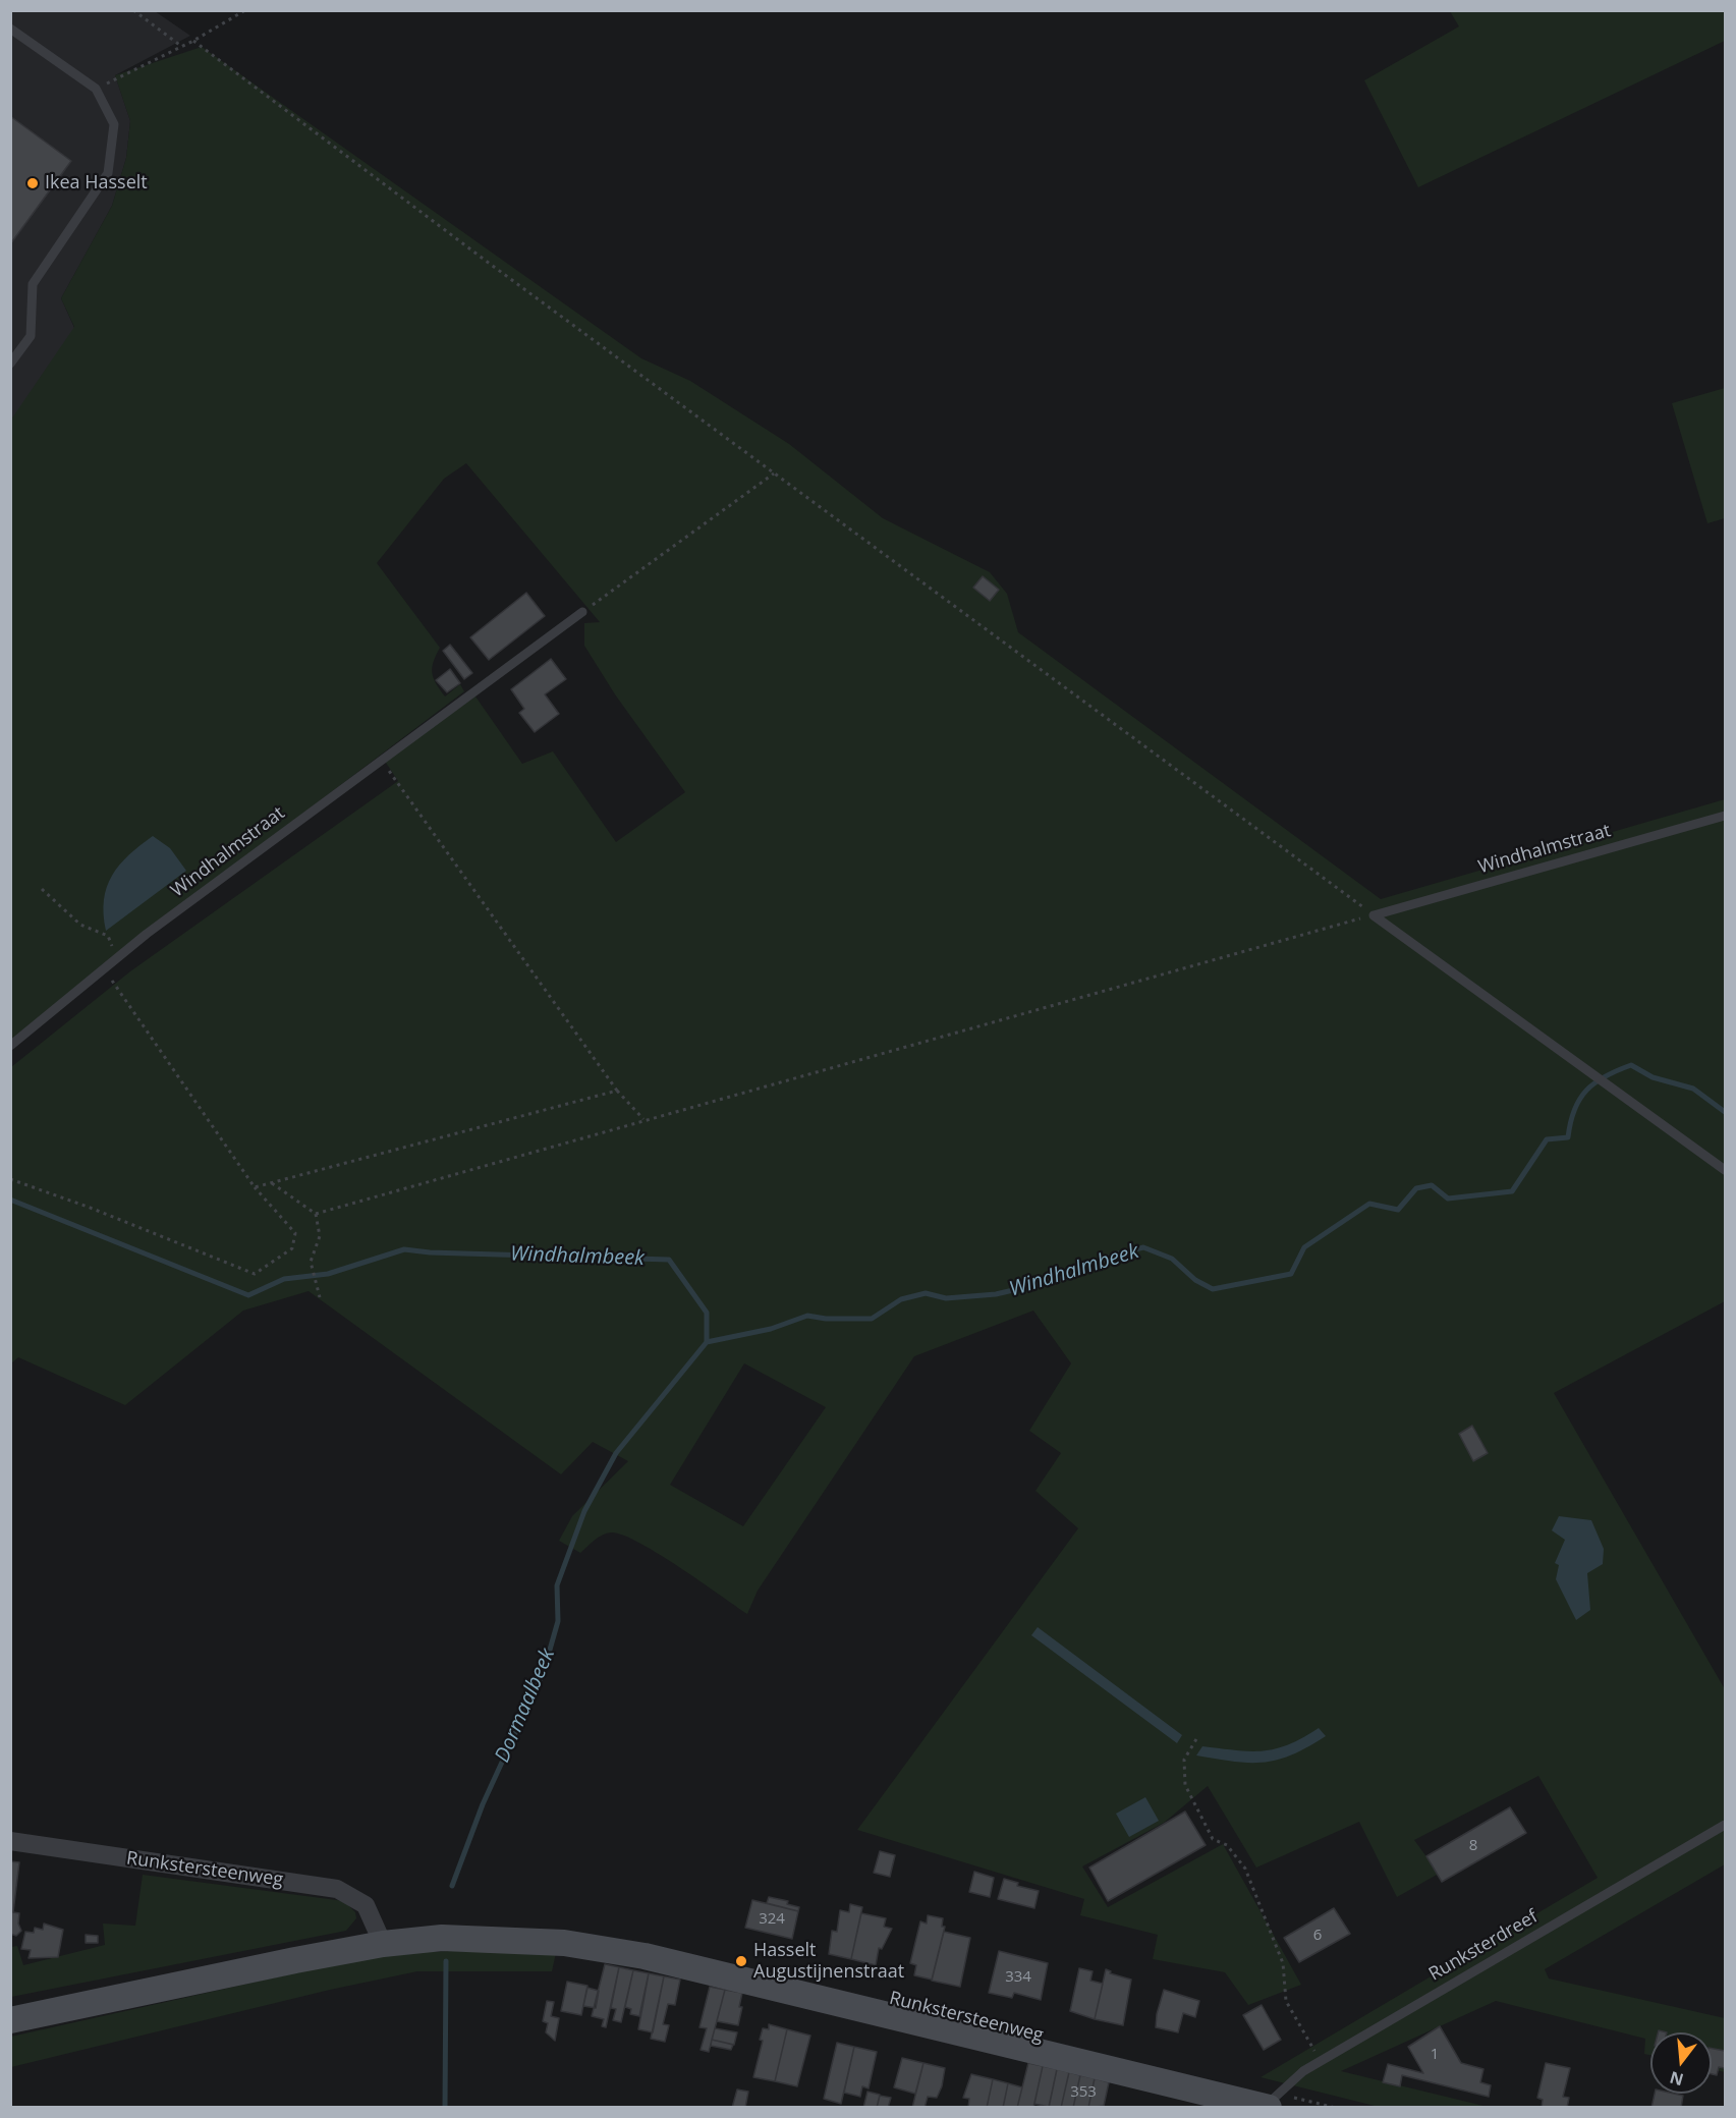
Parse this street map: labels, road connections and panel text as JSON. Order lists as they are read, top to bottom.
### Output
{
  "streets": {
    "street": ["Runkstersteenweg"],
    "lane": ["Windhalmstraat", "Runksterdreef"]
  },
  "crossings": [
    ["Runkstersteenweg", "Runksterdreef"]
  ],
  "water": ["Windhalmbeek", "Dormaalbeek"],
  "places": ["Ikea Hasselt", "Hasselt Augustijnenstraat"],
  "house_numbers": [
    "8",
    "324",
    "6",
    "334",
    "1",
    "353"
  ],
  "north": "bottom"
}
